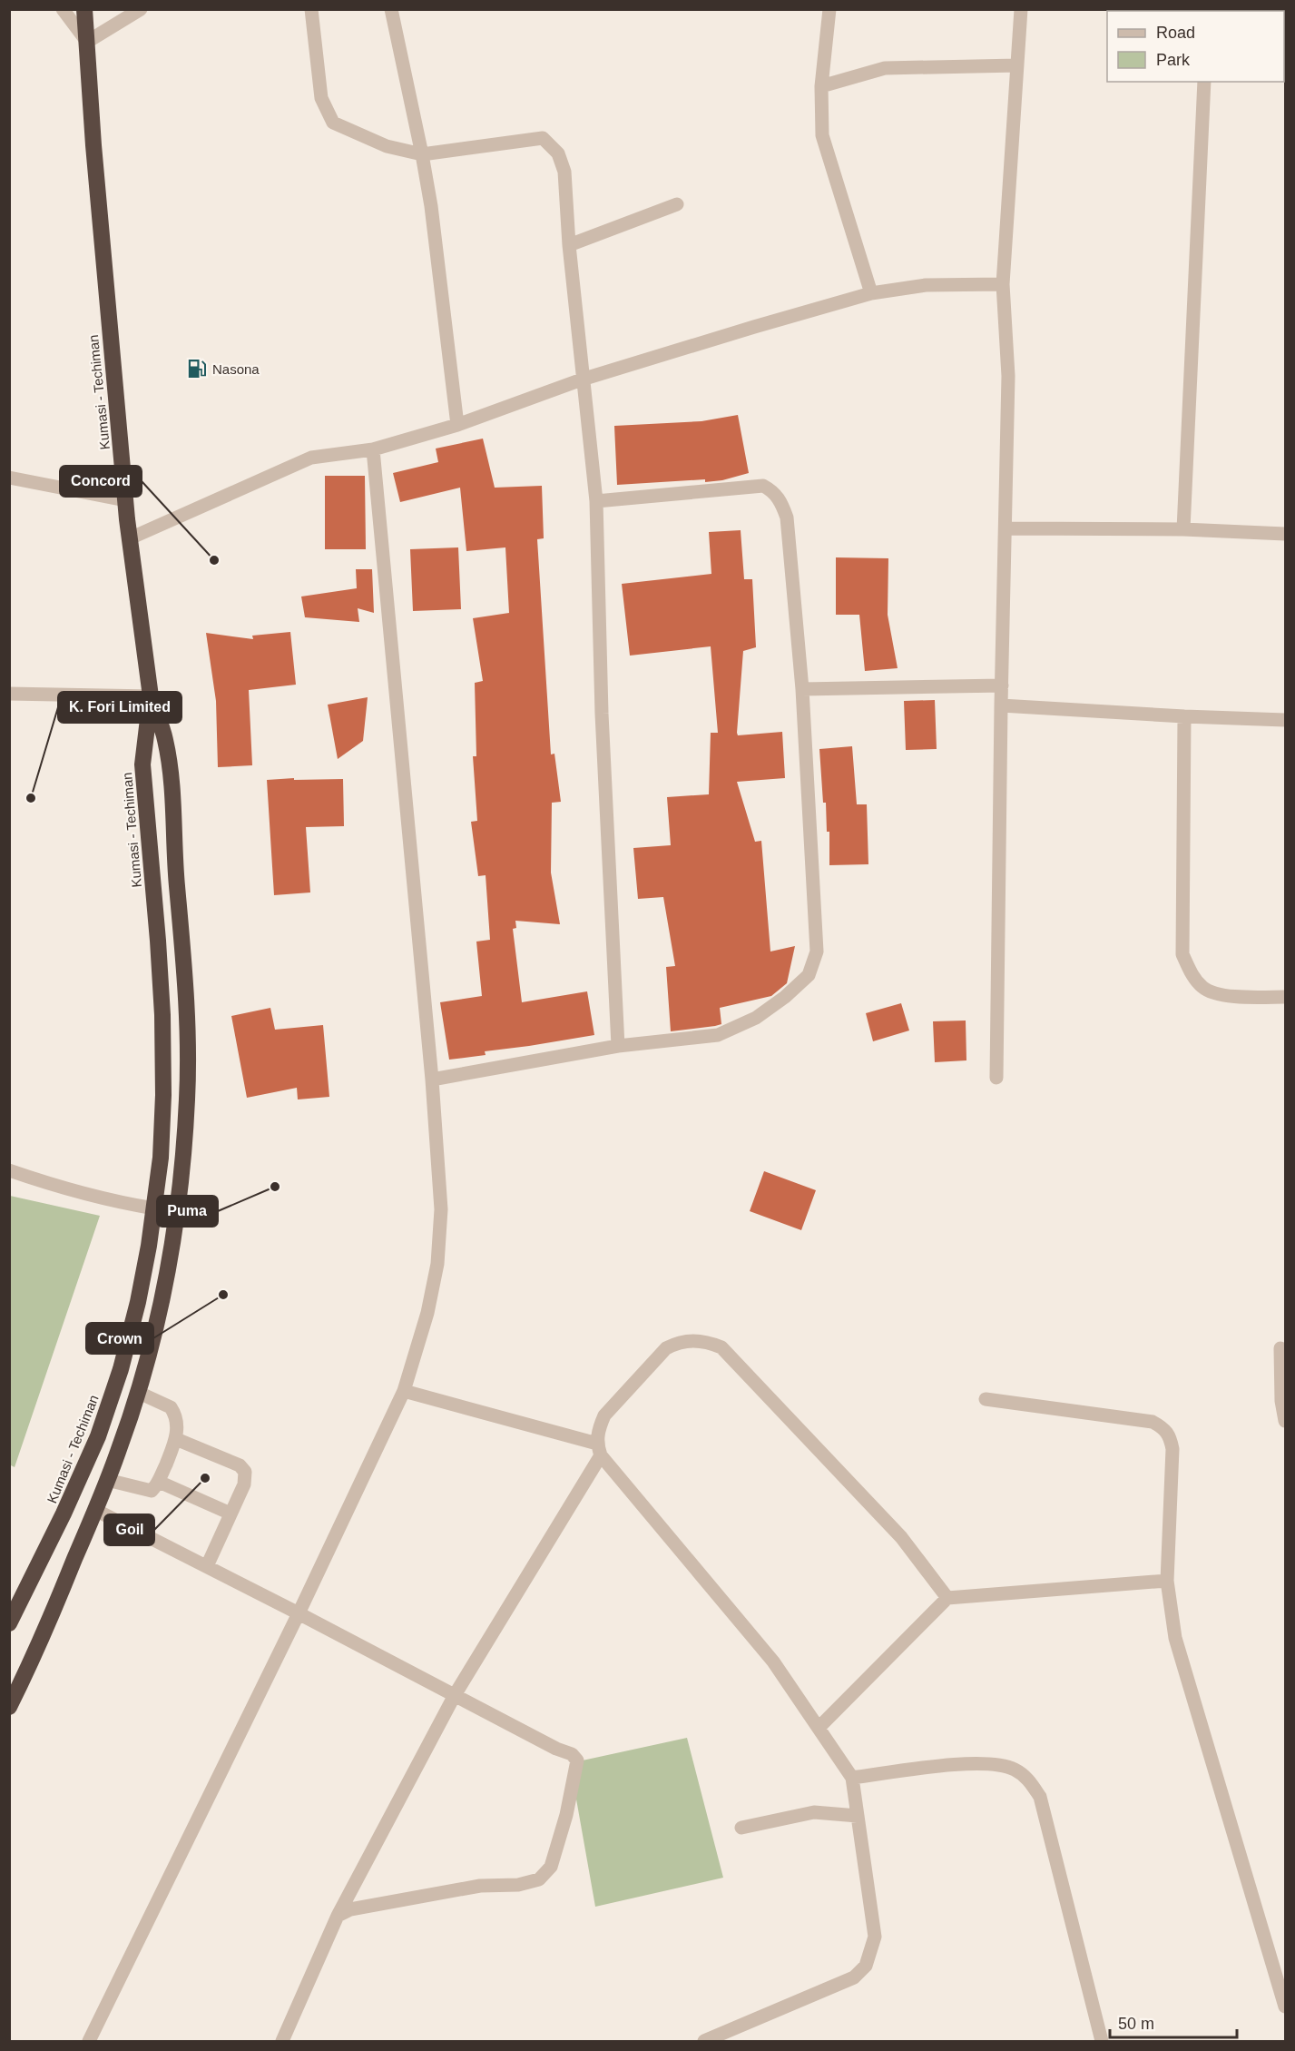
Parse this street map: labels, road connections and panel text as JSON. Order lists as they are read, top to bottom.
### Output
{
  "streets": {
    "highway": ["Kumasi - Techiman"]
  },
  "places": {
    "fuel station": ["Nasona"],
    "other": [
      "Concord",
      "K. Fori Limited",
      "Puma",
      "Crown",
      "Goil"
    ]
  },
  "legend": ["Road", "Park"],
  "scale_bar": "50 m"
}
